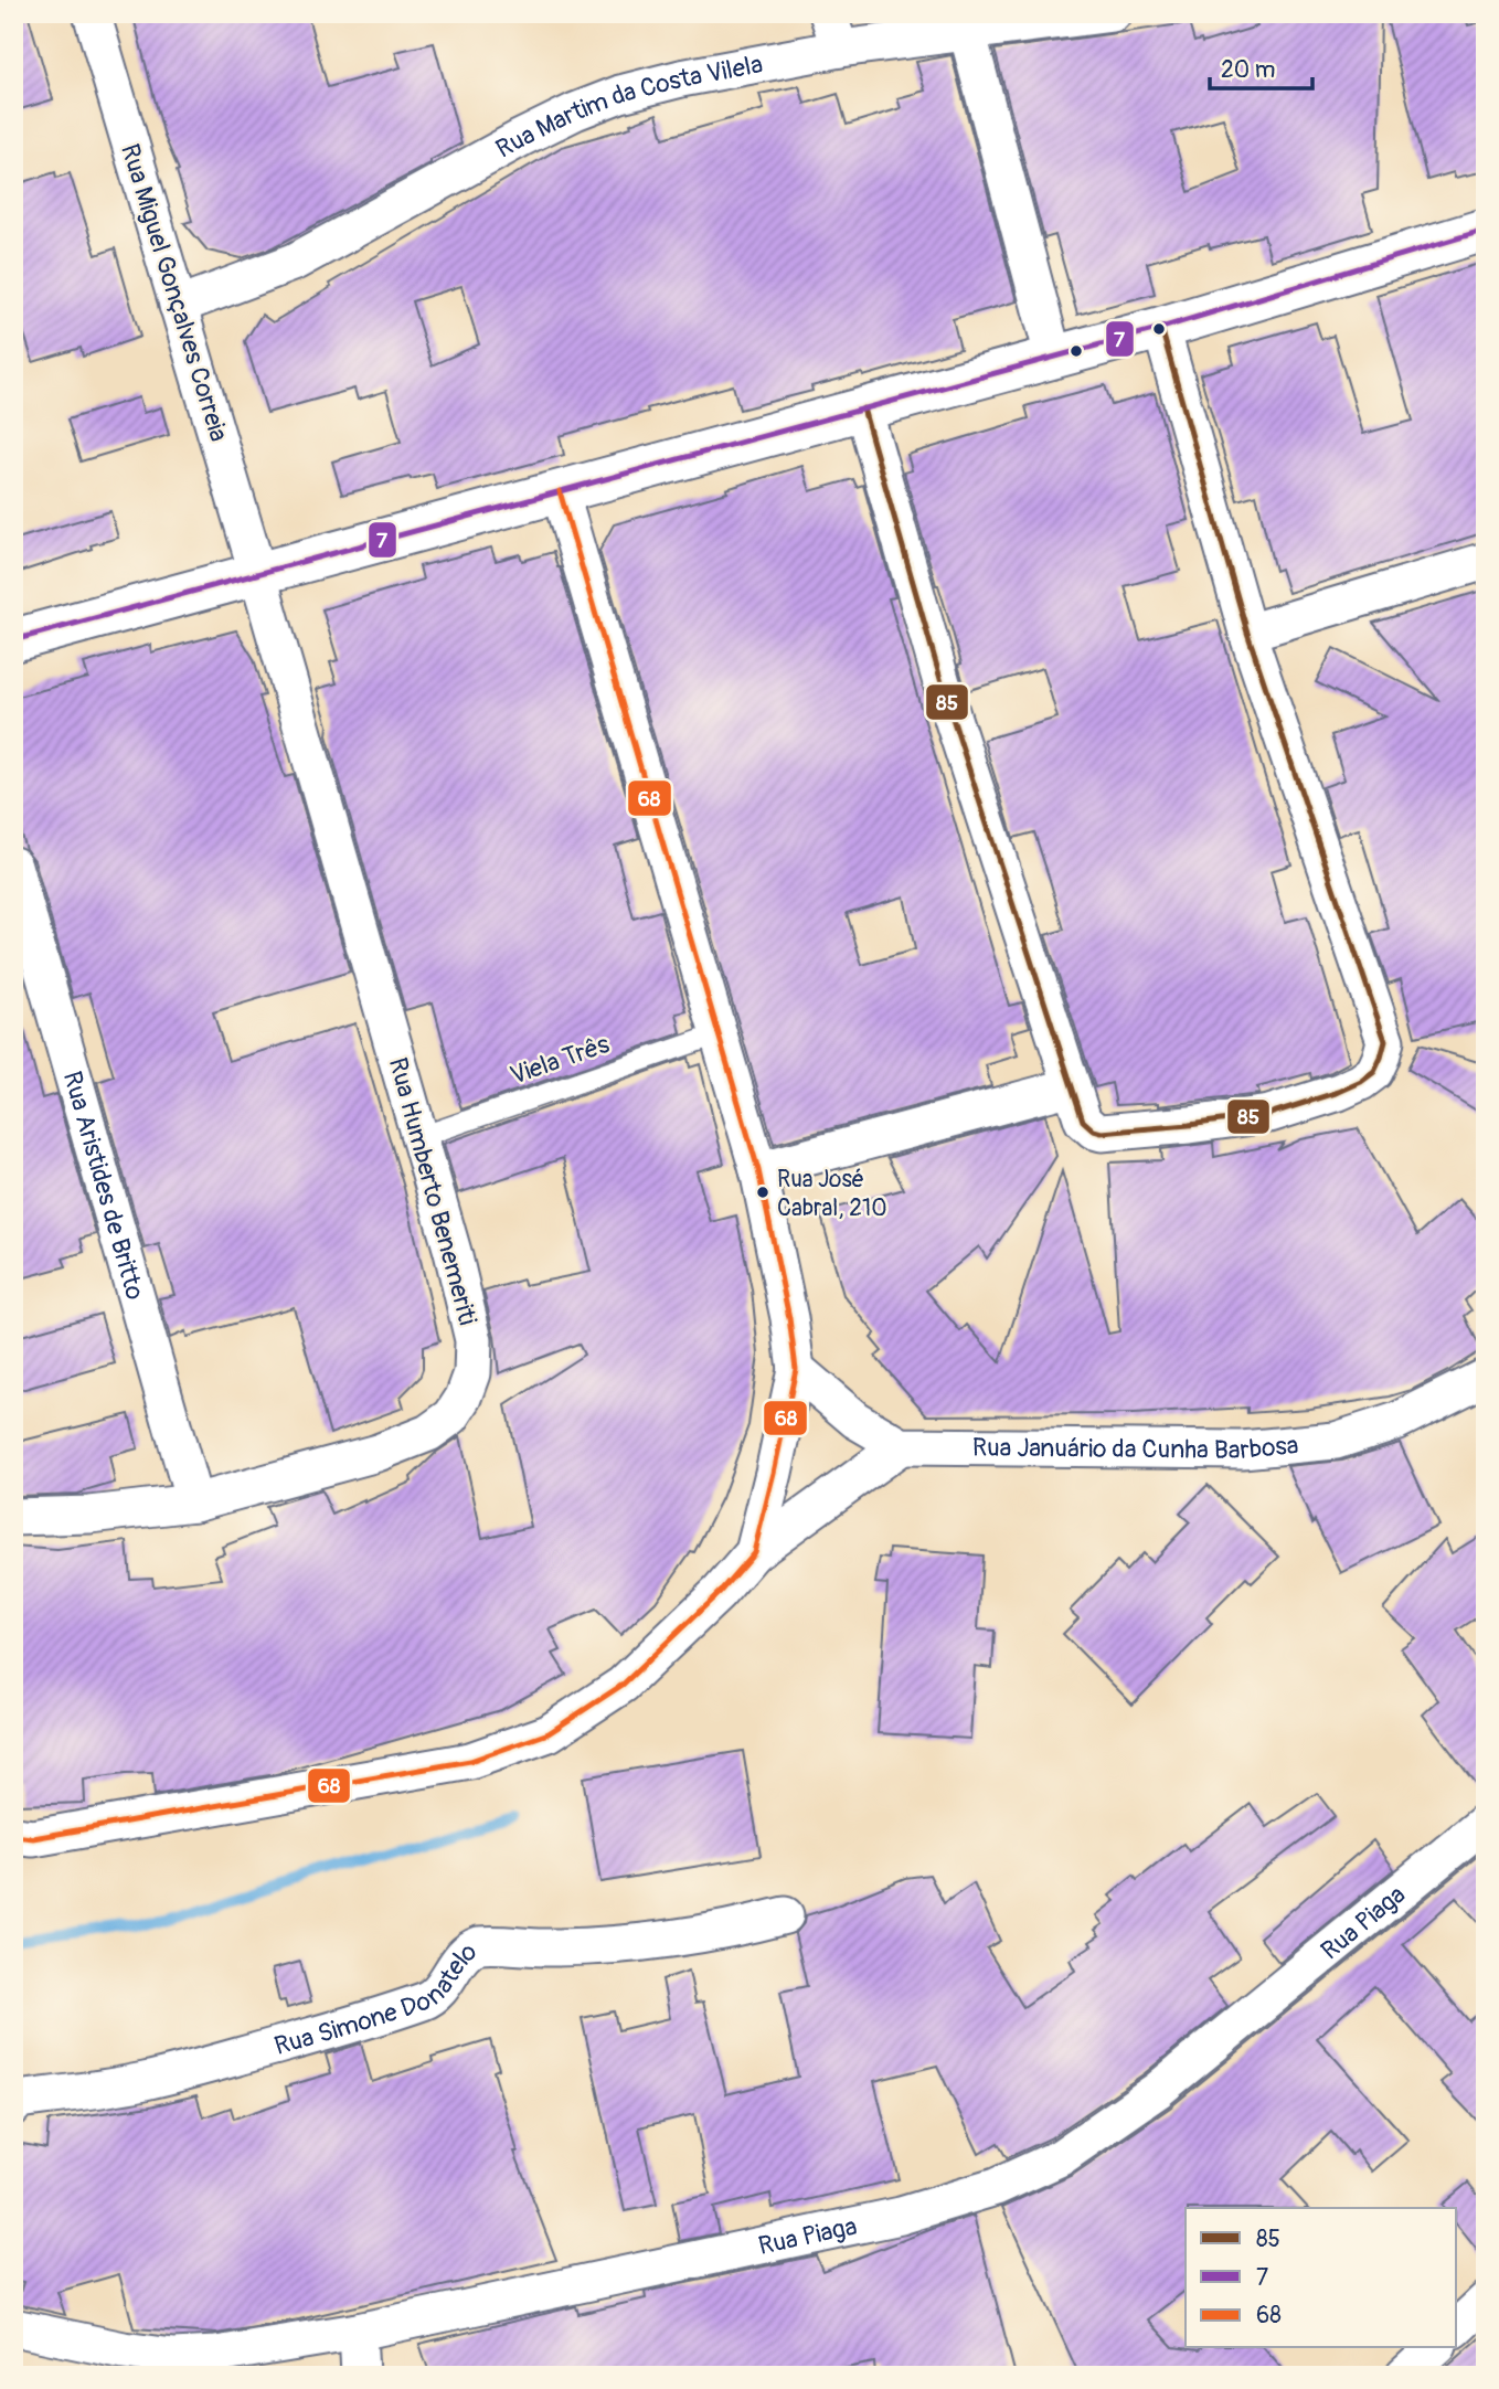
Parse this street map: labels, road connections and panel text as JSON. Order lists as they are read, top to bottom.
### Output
{
  "streets": {
    "street": [
      "Rua Martim da Costa Vilela",
      "Rua Miguel Gonçalves Correia",
      "Rua Aristides de Britto",
      "Rua Humberto Benemeriti",
      "Rua Januário da Cunha Barbosa",
      "Rua Piaga",
      "Rua Simone Donatelo"
    ],
    "lane": ["Viela Três"]
  },
  "crossings": [
    ["Rua Martim da Costa Vilela", "Rua Miguel Gonçalves Correia"],
    ["Rua Miguel Gonçalves Correia", "Rua Humberto Benemeriti"],
    ["Viela Três", "Rua Humberto Benemeriti"],
    ["Rua Aristides de Britto", "Rua Humberto Benemeriti"]
  ],
  "places": ["Rua José Cabral, 210"],
  "lines": ["transit line 7", "transit line 85", "transit line 68"],
  "legend": ["85", "7", "68"],
  "scale_bar": "20 m"
}
